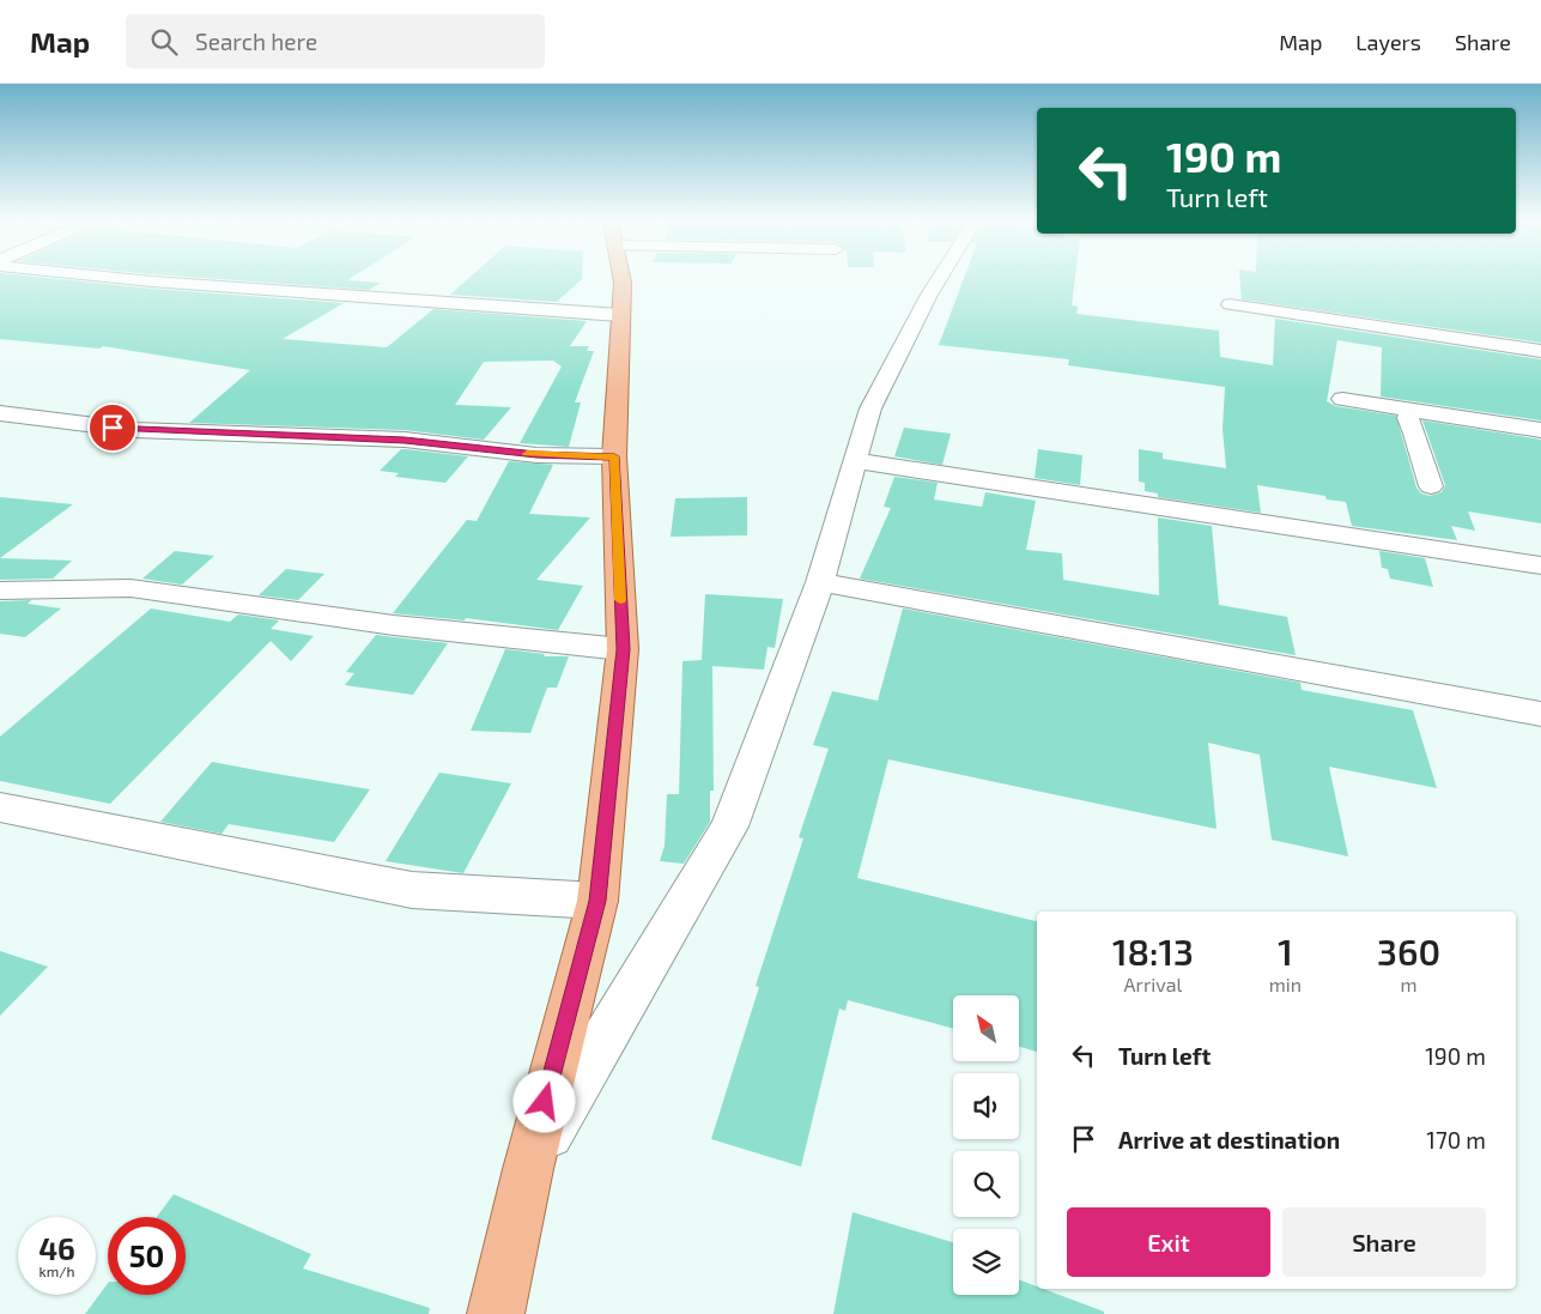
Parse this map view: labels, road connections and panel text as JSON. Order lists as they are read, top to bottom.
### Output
{
  "north": "top left",
  "page": {
    "header": "Map",
    "search": "Search here",
    "nav": ["Map", "Layers", "Share"],
    "turn": ["190 m", "Turn left"],
    "eta": [
      "18:13",
      "Arrival",
      "1",
      "min",
      "360",
      "m"
    ],
    "list": [
      {
        "name": "Turn left",
        "value": "190 m"
      },
      {
        "name": "Arrive at destination",
        "value": "170 m"
      }
    ],
    "buttons": ["Exit", "Share"],
    "speed": "46 km/h",
    "limit": "50"
  }
}
